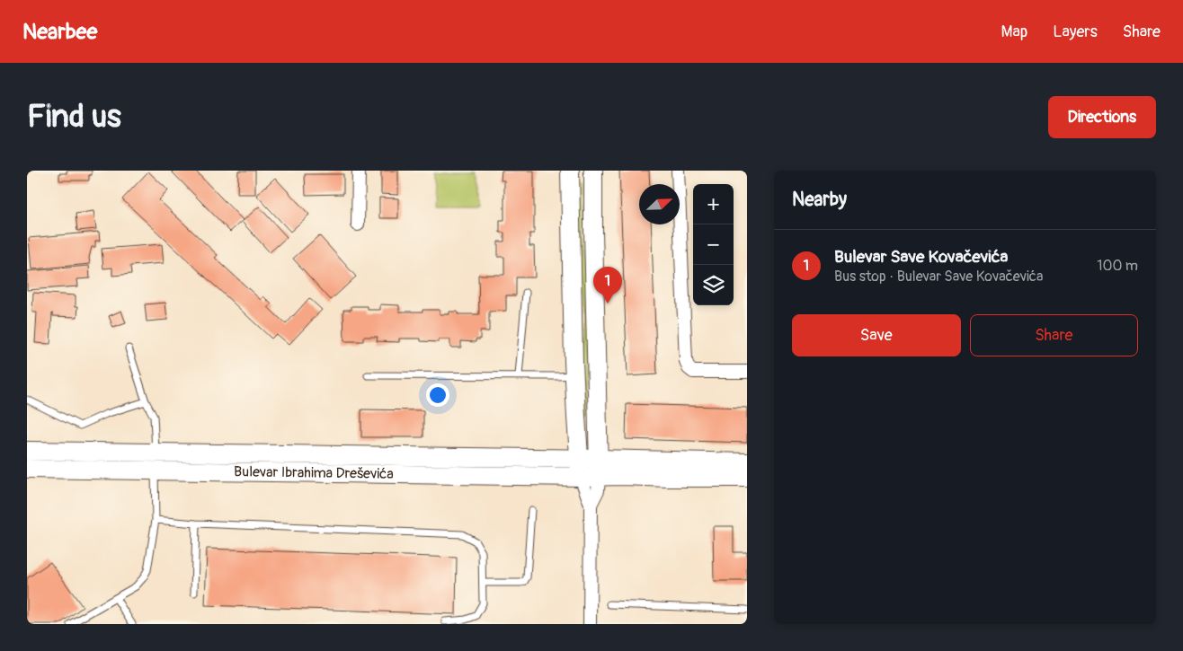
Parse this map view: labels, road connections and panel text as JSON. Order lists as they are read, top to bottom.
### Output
{
  "streets": {
    "street": ["Bulevar Ibrahima Dreševića"]
  },
  "north": "top right",
  "page": {
    "header": "Nearbee",
    "nav": ["Map", "Layers", "Share"],
    "buttons": [
      "Directions",
      ["Save", "Share"]
    ],
    "title": "Find us",
    "heading": "Nearby",
    "map_buttons": ["+", "−"],
    "list": [
      {
        "mark": "1",
        "name": "Bulevar Save Kovačevića",
        "note": "Bus stop · Bulevar Save Kovačevića",
        "value": "100 m"
      }
    ],
    "pins": "1"
  }
}
